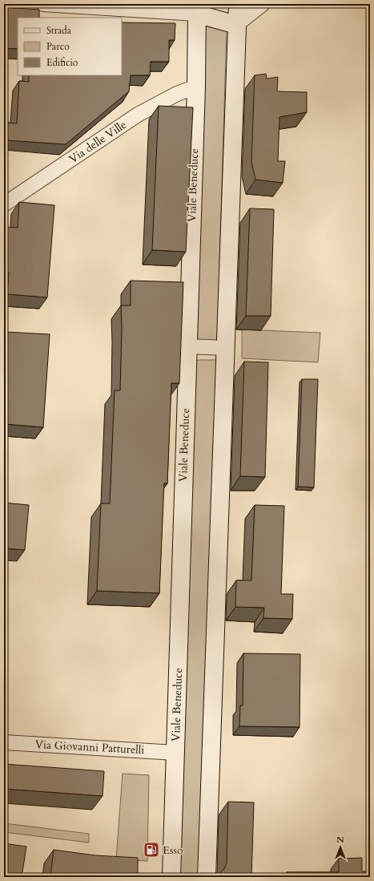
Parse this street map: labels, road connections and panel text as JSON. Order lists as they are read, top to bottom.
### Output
{
  "streets": {
    "street": ["Via delle Ville", "Viale Beneduce", "Via Giovanni Patturelli"]
  },
  "crossings": [
    ["Via delle Ville", "Viale Beneduce"],
    ["Viale Beneduce", "Via Giovanni Patturelli"]
  ],
  "places": {
    "fuel station": ["Esso"]
  },
  "legend": ["Strada", "Parco", "Edificio"],
  "north": "top"
}
